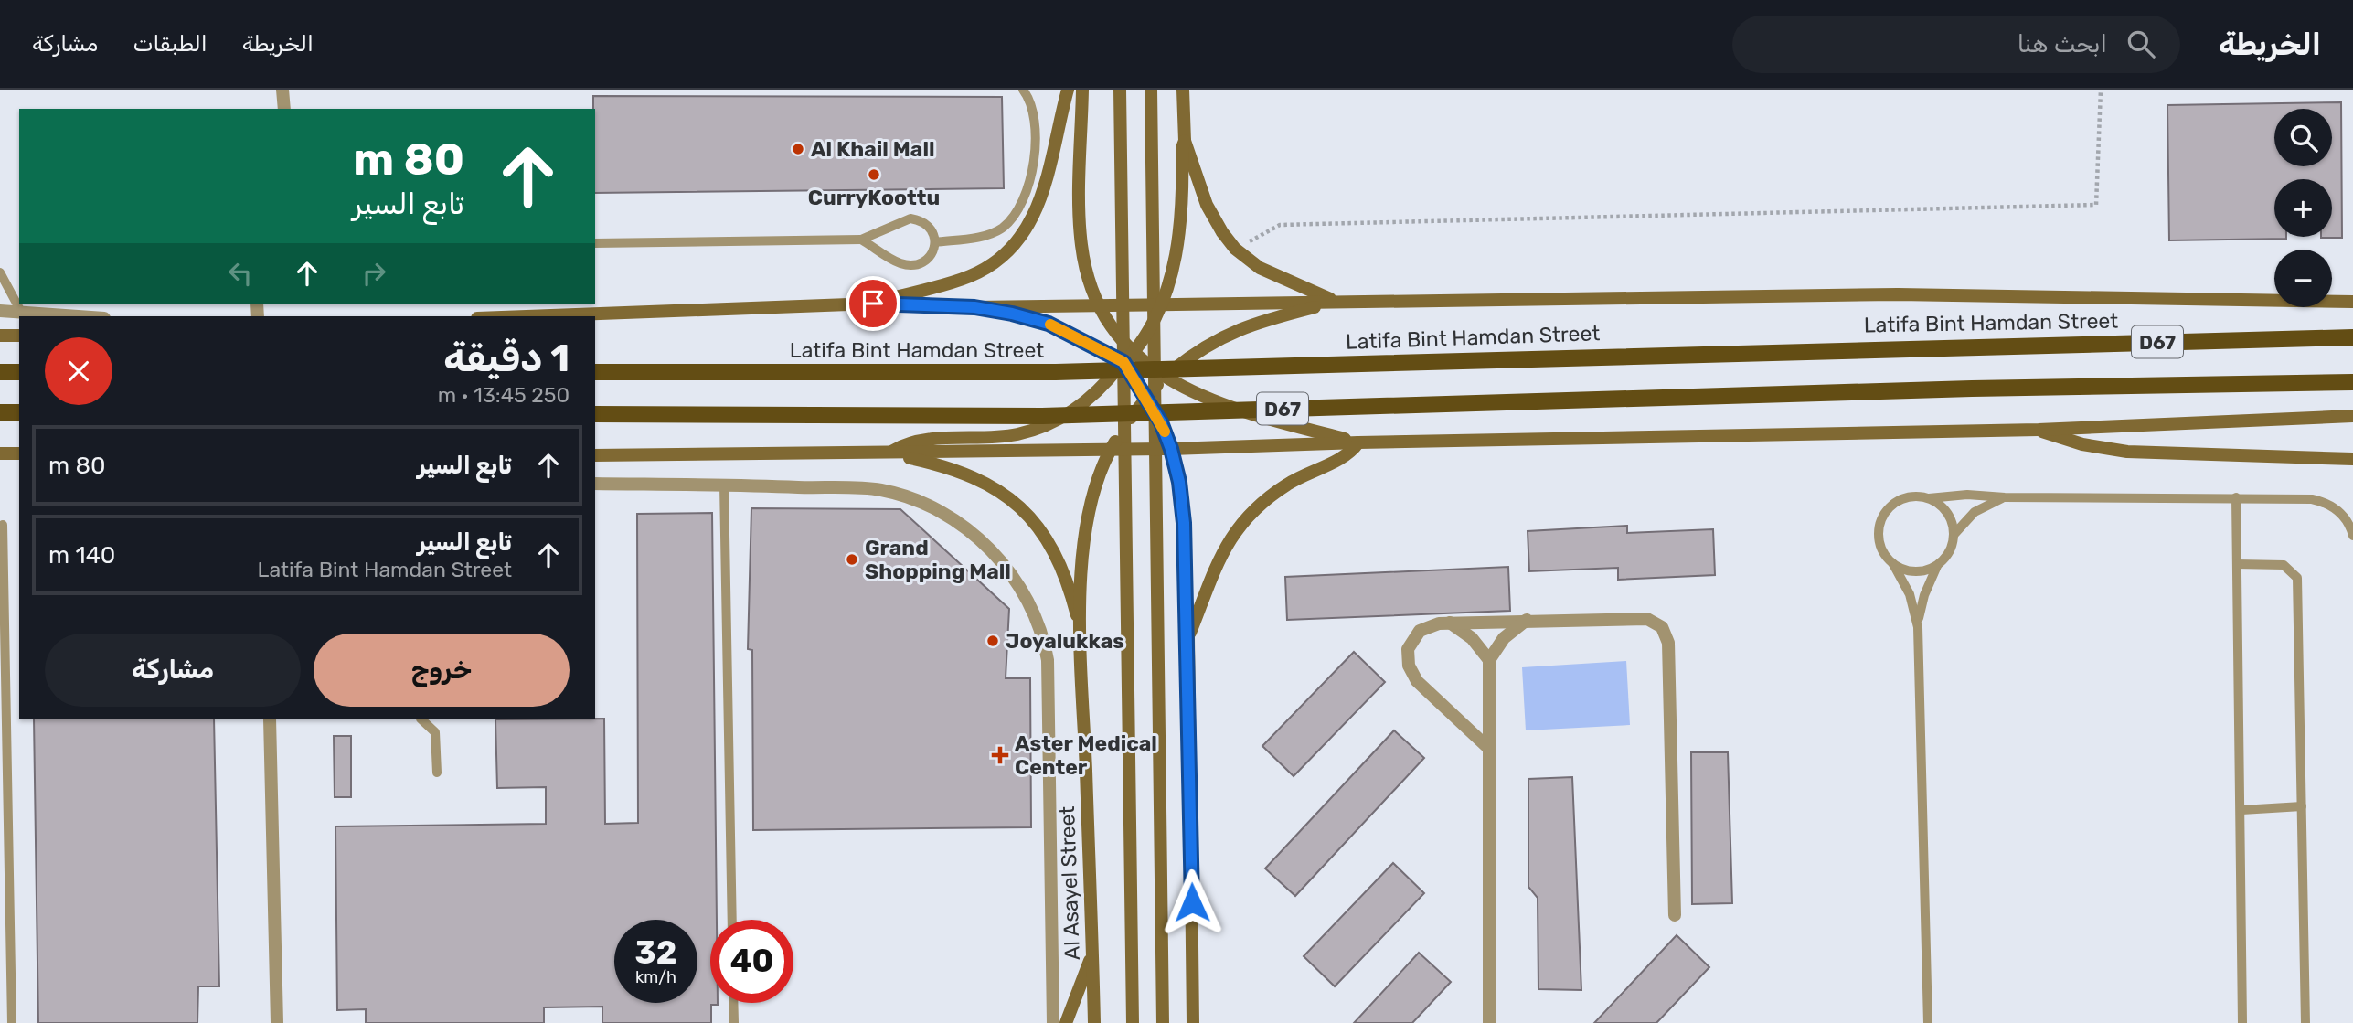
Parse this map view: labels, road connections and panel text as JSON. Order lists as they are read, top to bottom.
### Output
{
  "streets": {
    "main road": ["Latifa Bint Hamdan Street", "D67"],
    "street": ["Al Asayel Street"]
  },
  "places": {
    "other": [
      "Al Khail Mall",
      "CurryKoottu",
      "Grand Shopping Mall",
      "Joyalukkas"
    ],
    "health": ["Aster Medical Center"]
  },
  "page": {
    "header": "الخريطة",
    "search": "ابحث هنا",
    "nav": ["الخريطة", "الطبقات", "مشاركة"],
    "map_buttons": ["+", "−"],
    "turn": ["80 m", "تابع السير"],
    "heading": ["1 دقيقة", "250 m · 13:45"],
    "list": [
      {
        "name": "تابع السير",
        "value": "80 m"
      },
      {
        "name": "تابع السير",
        "note": "Latifa Bint Hamdan Street",
        "value": "140 m"
      }
    ],
    "buttons": ["خروج", "مشاركة"],
    "speed": "32 km/h",
    "limit": "40"
  }
}
